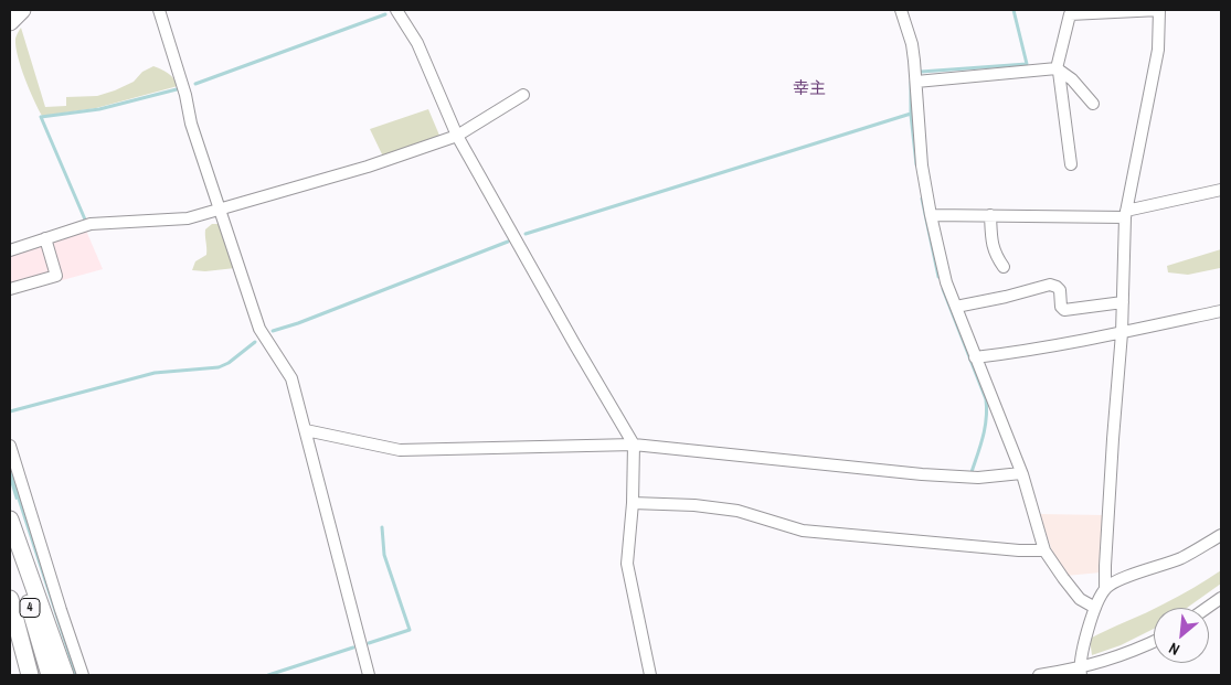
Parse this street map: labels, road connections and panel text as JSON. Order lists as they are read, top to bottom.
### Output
{
  "streets": {
    "highway": ["4"]
  },
  "districts": ["幸主"],
  "north": "bottom left"
}
